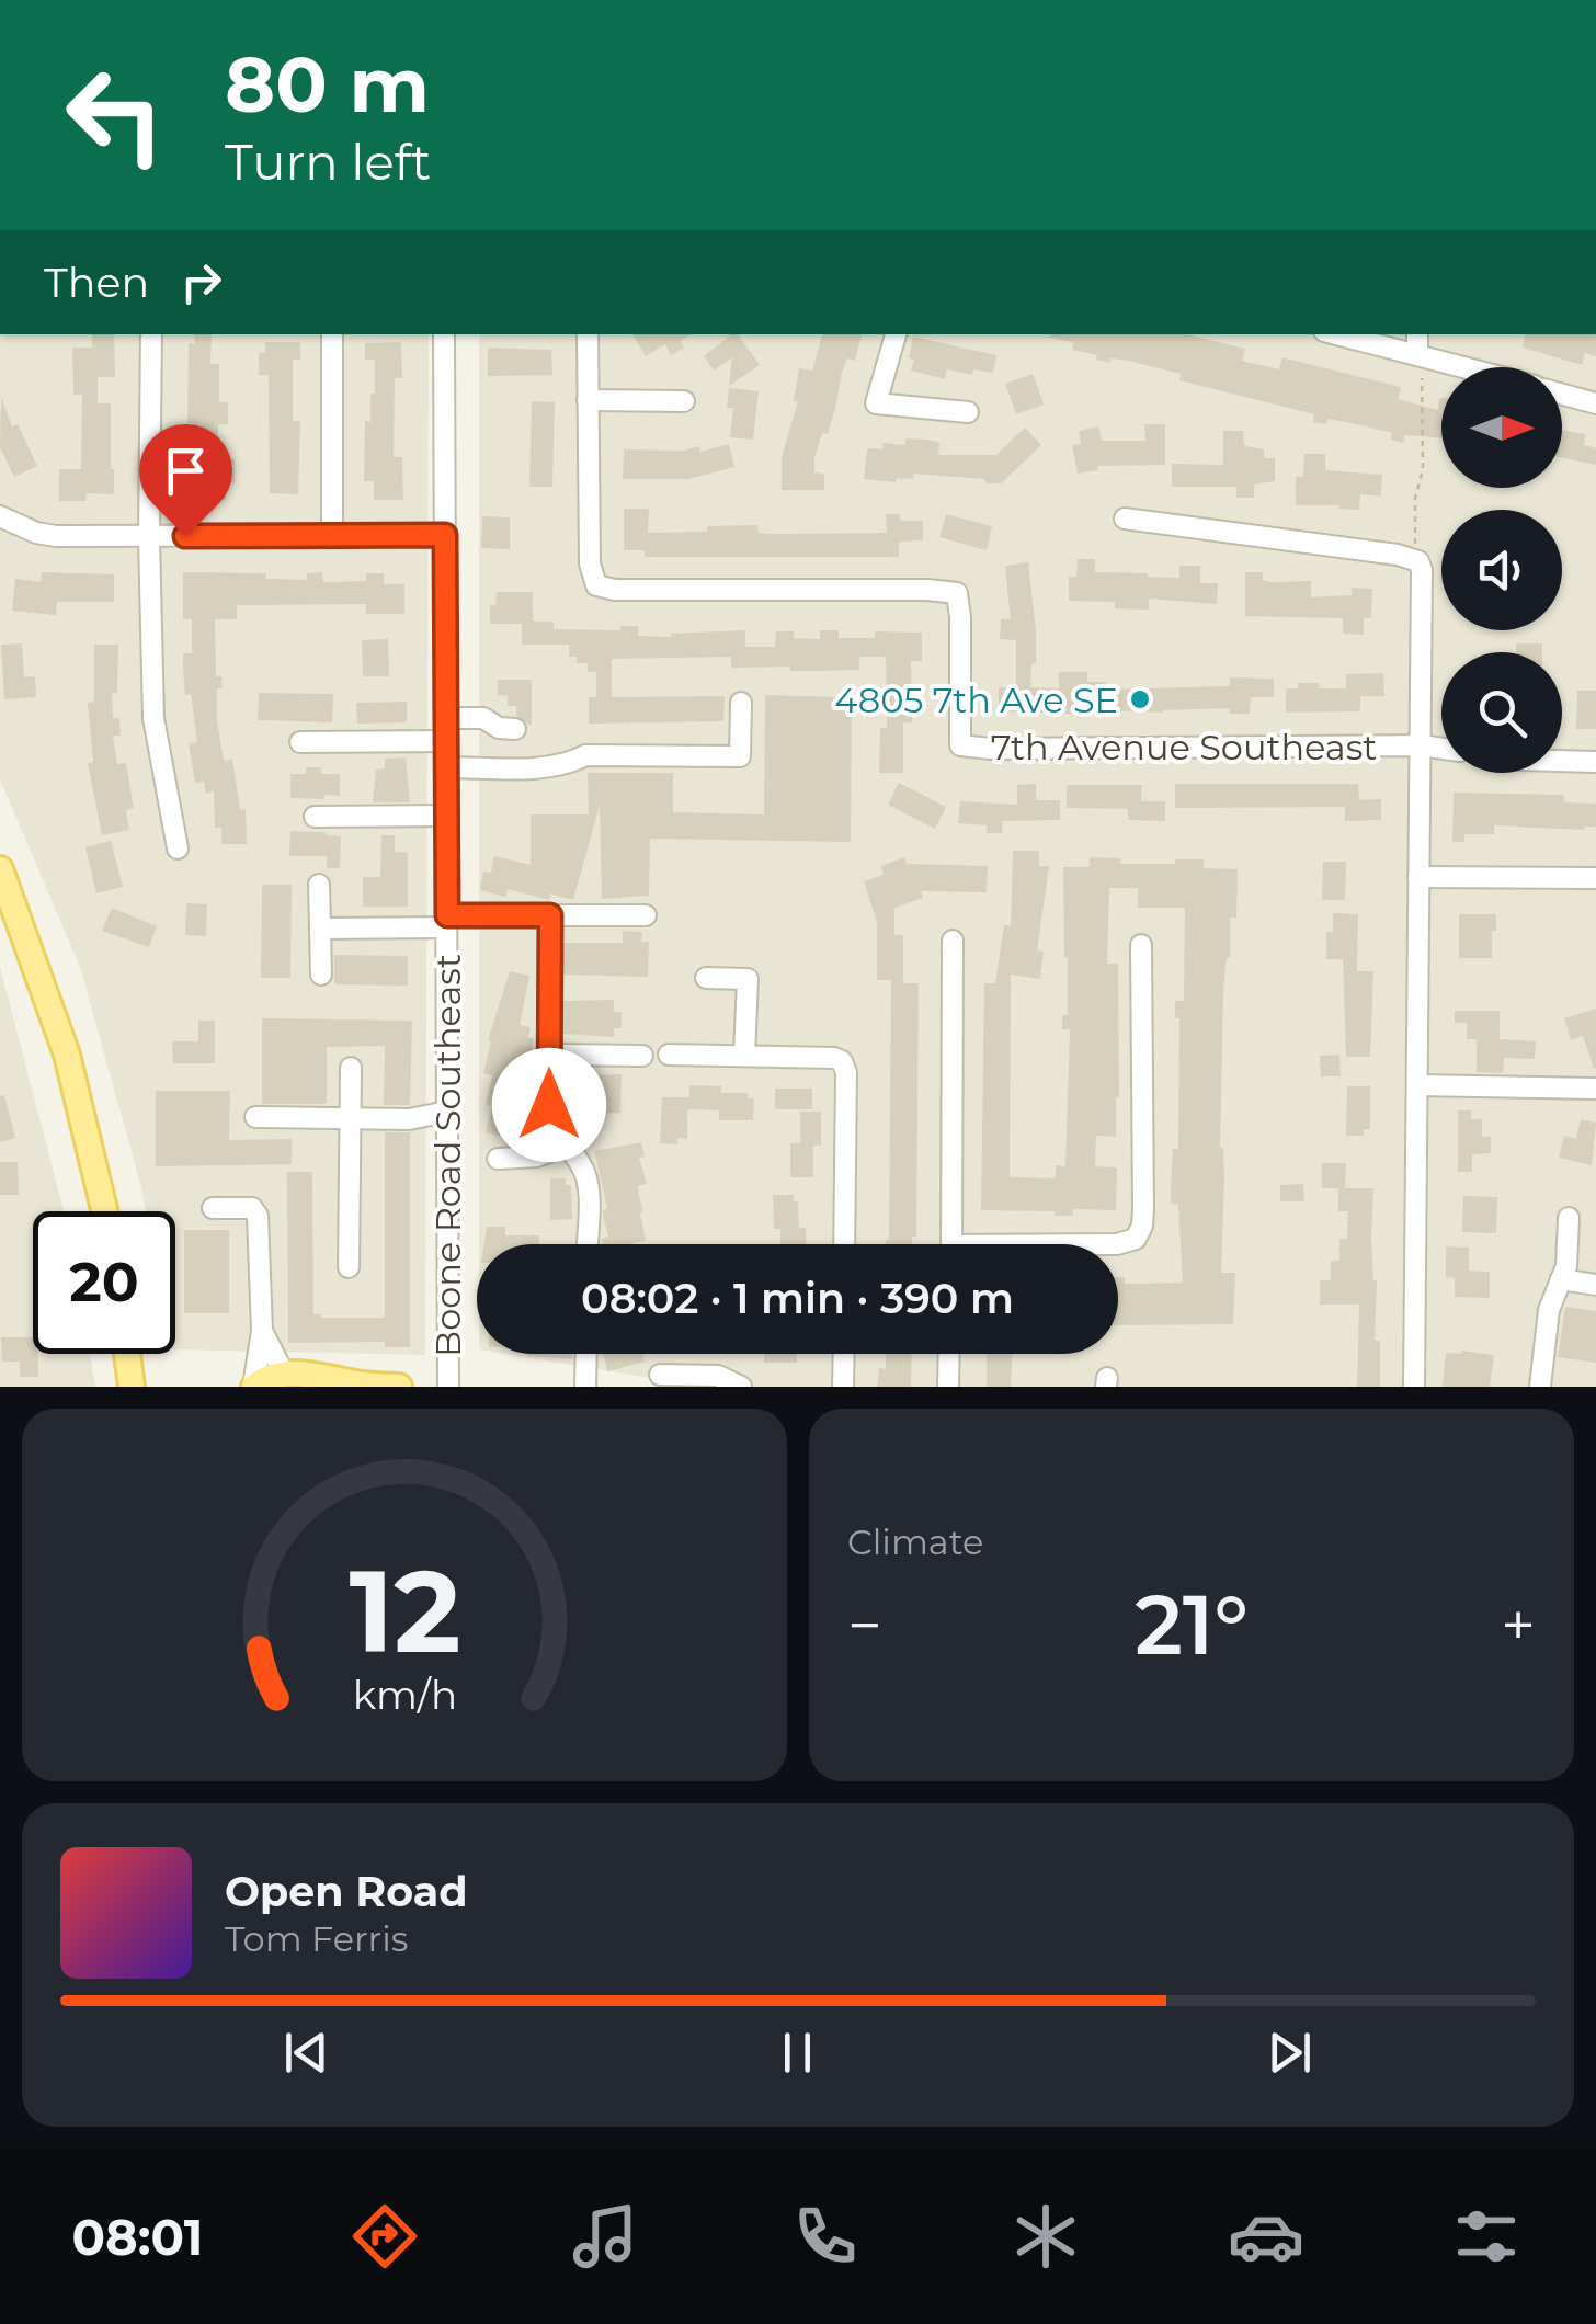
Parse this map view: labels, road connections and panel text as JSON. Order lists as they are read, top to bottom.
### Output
{
  "streets": {
    "street": ["7th Avenue Southeast", "Boone Road Southeast"]
  },
  "places": ["4805 7th Ave SE"],
  "north": "right",
  "page": {
    "turn": ["80 m", "Turn left"],
    "then": "Then",
    "limit": "20",
    "trip": "08:02 · 1 min · 390 m",
    "tile": "Climate",
    "heat": ["−", "21°", "+"],
    "song": ["Open Road", "Tom Ferris"],
    "tabs": "08:01",
    "gauge": ["12", "km/h"]
  }
}
